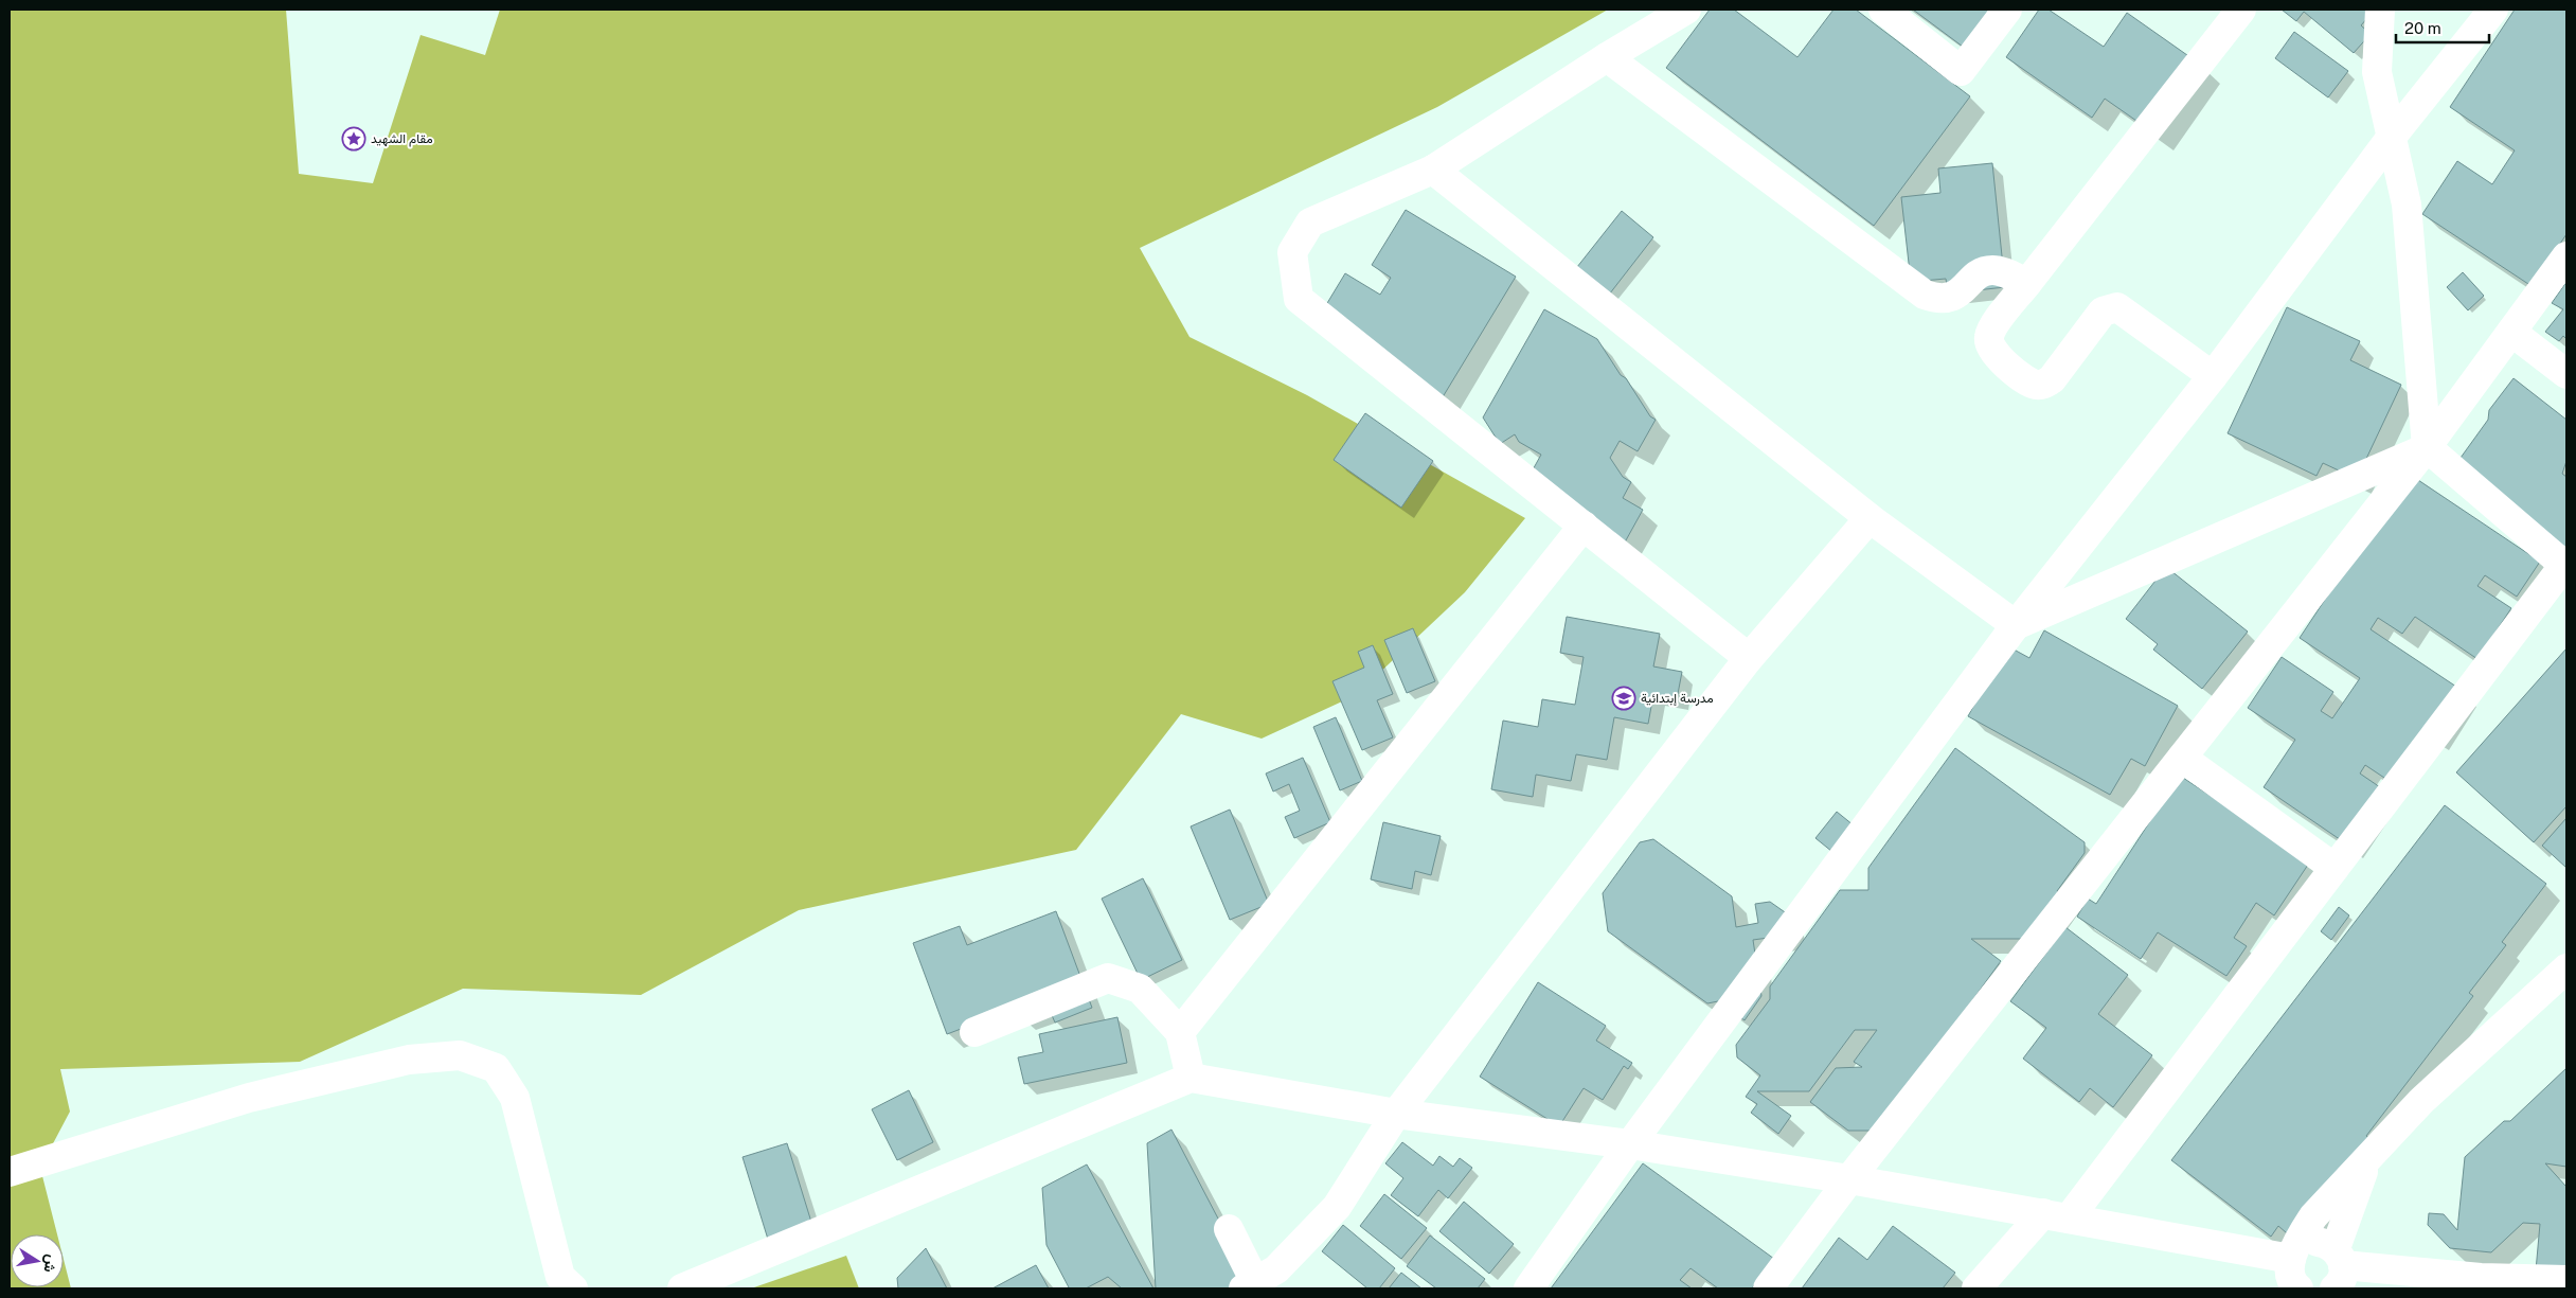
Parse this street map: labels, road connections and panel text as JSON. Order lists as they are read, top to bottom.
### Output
{
  "places": {
    "place": ["مقام الشهيد"],
    "school or university": ["مدرسة إبتدائية"]
  },
  "scale_bar": "20 m",
  "north": "right"
}
